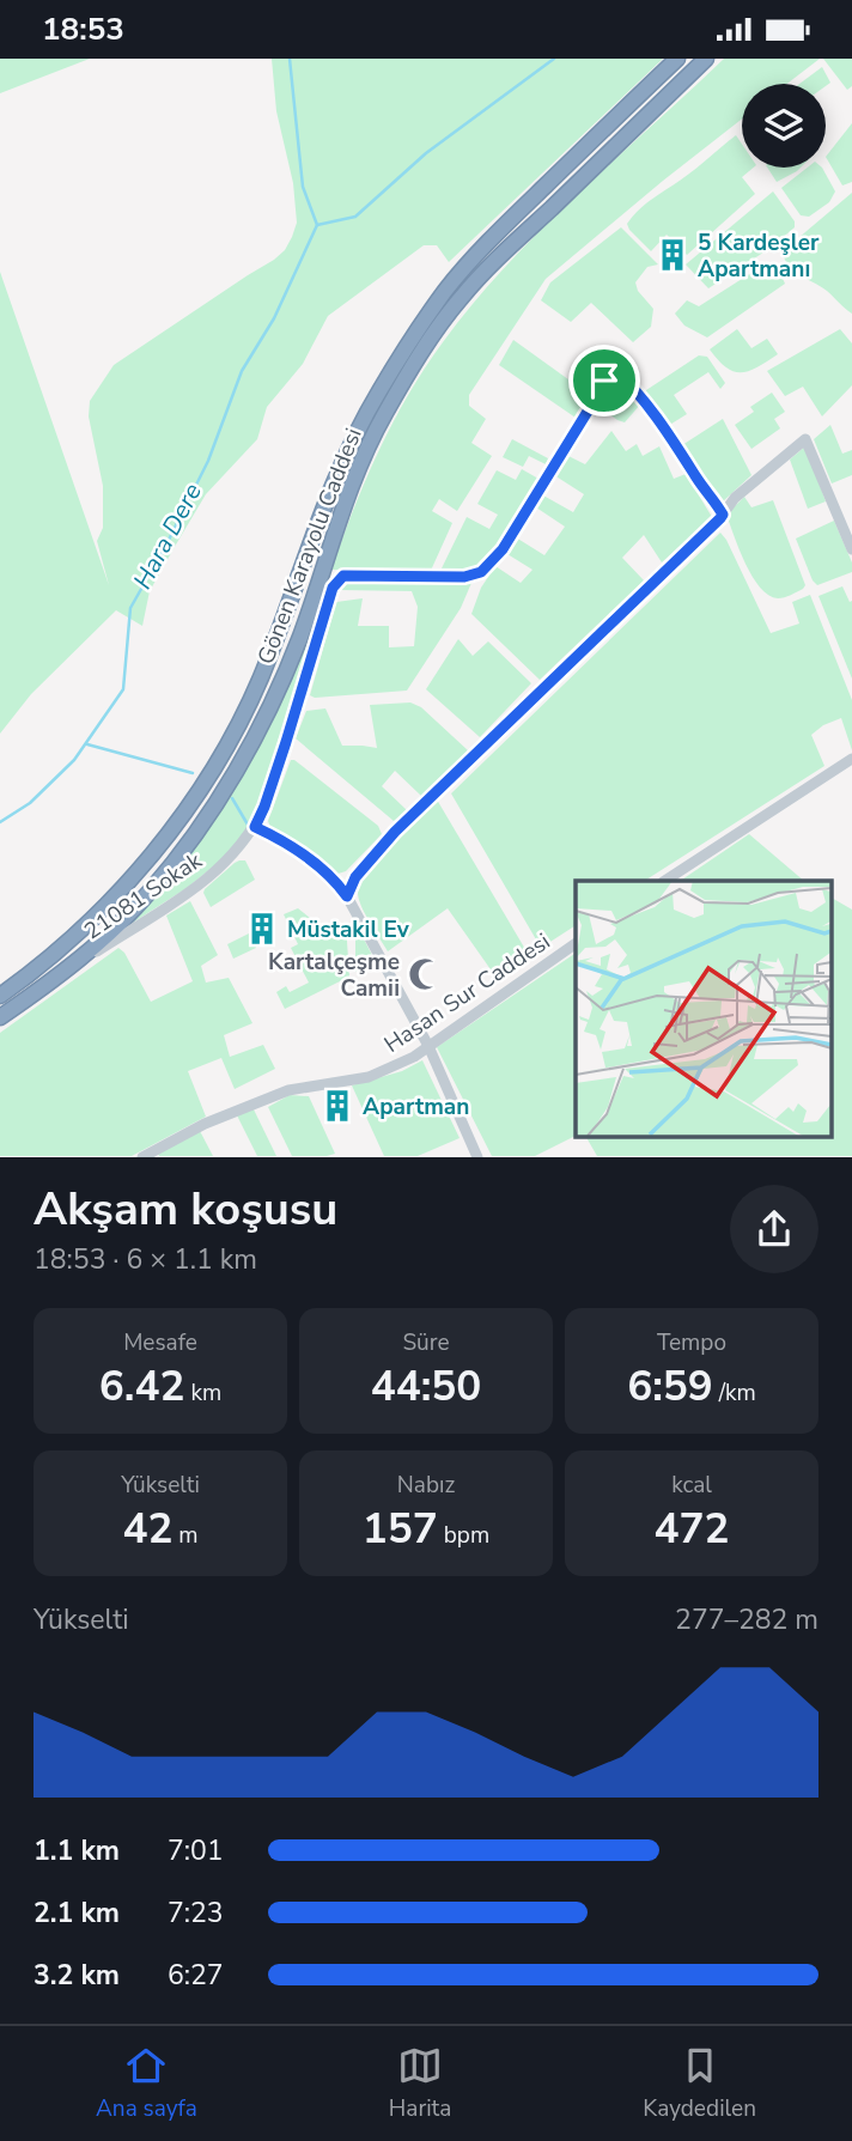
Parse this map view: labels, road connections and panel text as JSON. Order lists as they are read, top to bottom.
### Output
{
  "streets": {
    "highway": ["Gönen Karayolu Caddesi"],
    "street": ["21081 Sokak", "Hasan Sur Caddesi"]
  },
  "crossings": [
    ["Gönen Karayolu Caddesi", "21081 Sokak"]
  ],
  "water": ["Hara Dere"],
  "places": {
    "building": ["5 Kardeşler Apartmanı", "Müstakil Ev", "Apartman"],
    "mosque": ["Kartalçeşme Camii"]
  },
  "page": {
    "status": "18:53",
    "heading": ["Akşam koşusu", "18:53 · 6 × 1.1 km"],
    "stats": [
      ["Mesafe", "6.42 km"],
      ["Süre", "44:50"],
      ["Tempo", "6:59 /km"],
      ["Yükselti", "42 m"],
      ["Nabız", "157 bpm"],
      ["kcal", "472"]
    ],
    "chart": ["Yükselti", "277–282 m"],
    "list": [
      {
        "name": "1.1 km",
        "note": "7:01"
      },
      {
        "name": "2.1 km",
        "note": "7:23"
      },
      {
        "name": "3.2 km",
        "note": "6:27"
      }
    ],
    "tabs": ["Ana sayfa", "Harita", "Kaydedilen"]
  }
}
